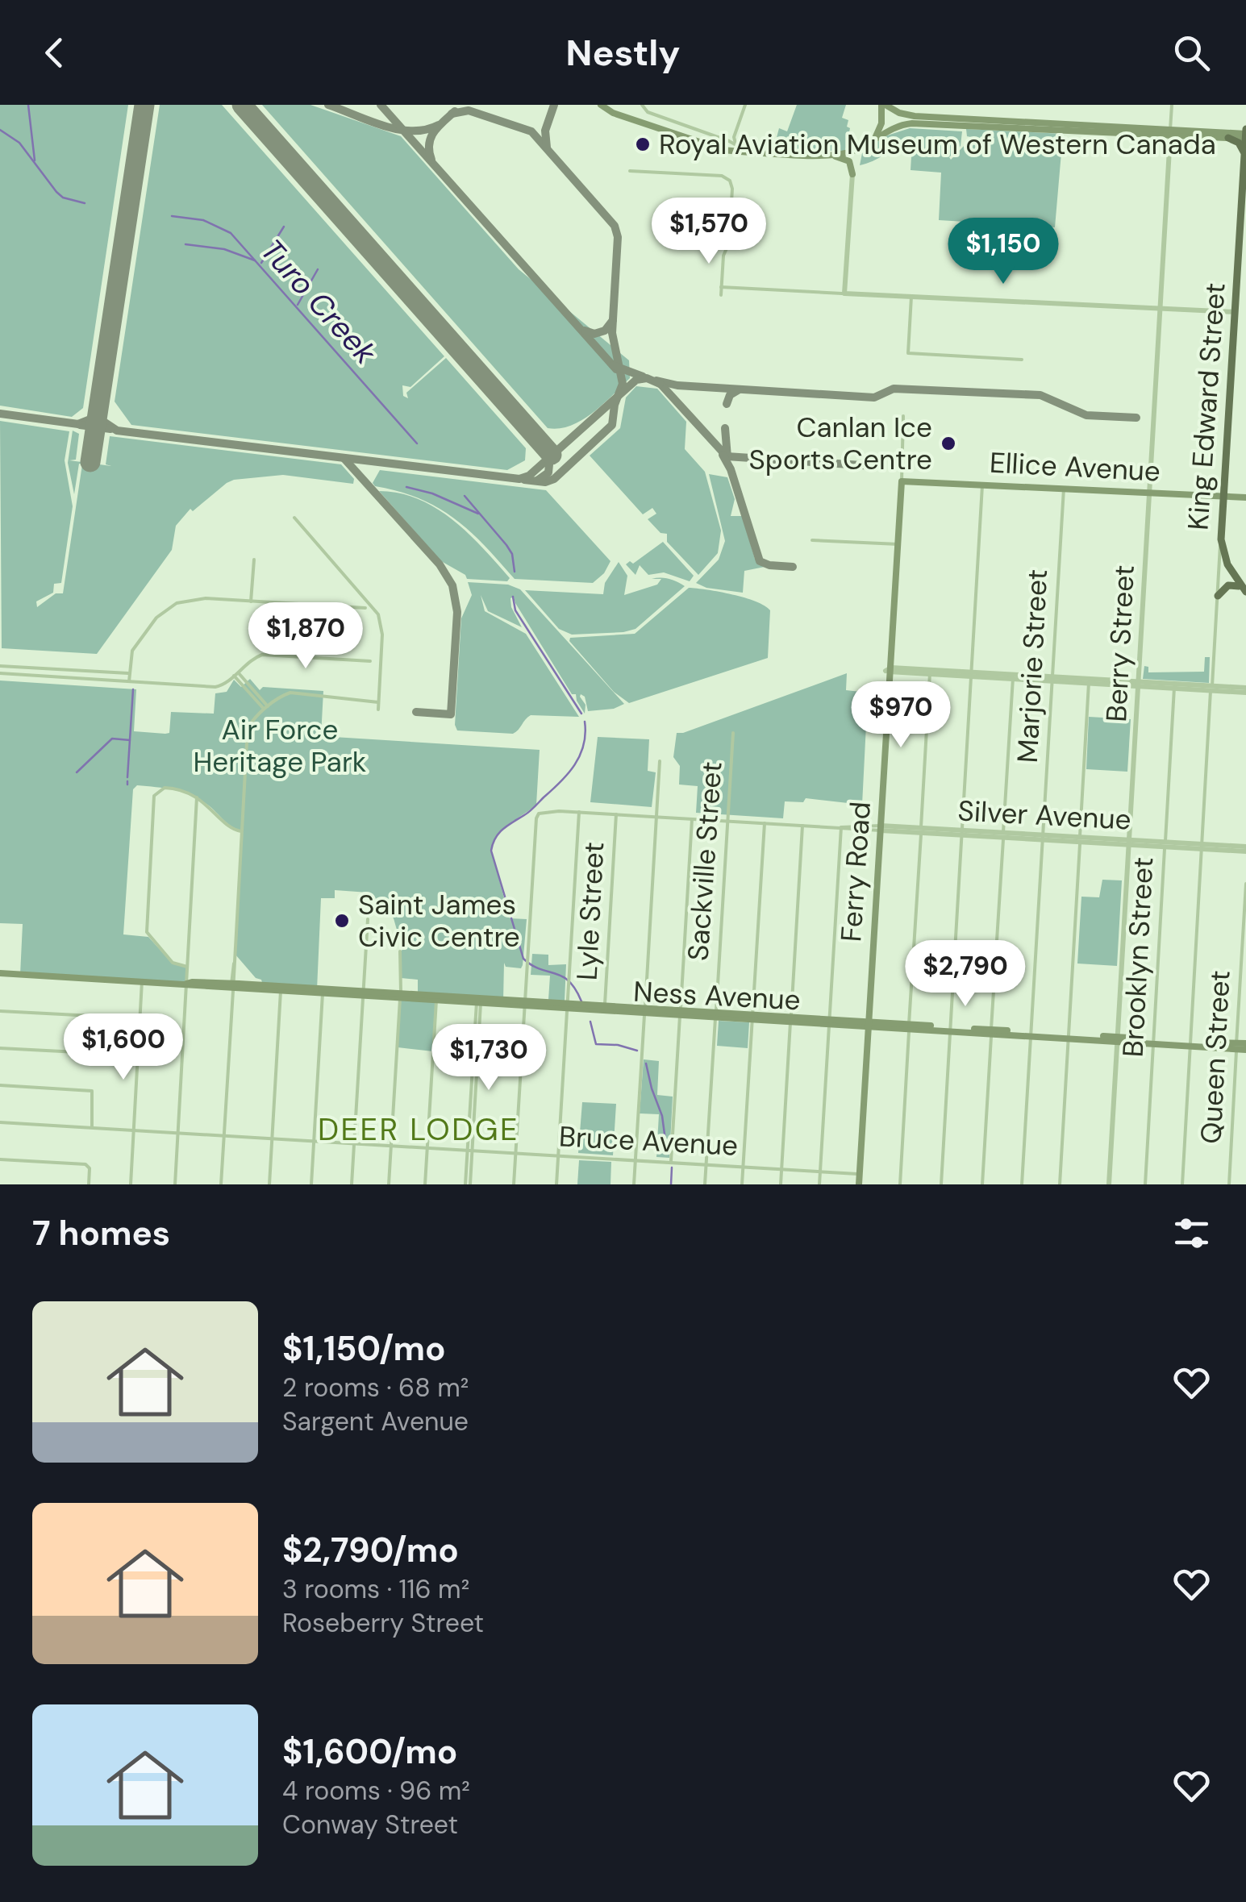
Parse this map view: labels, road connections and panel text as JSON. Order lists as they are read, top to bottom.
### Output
{
  "streets": {
    "main road": [
      "King Edward Street",
      "Ellice Avenue",
      "Ferry Road",
      "Ness Avenue"
    ],
    "street": [
      "Berry Street",
      "Marjorie Street",
      "Silver Avenue",
      "Sackville Street",
      "Lyle Street",
      "Brooklyn Street",
      "Queen Street",
      "Bruce Avenue"
    ]
  },
  "crossings": [
    ["King Edward Street", "Ellice Avenue"],
    ["King Edward Street", "Silver Avenue"],
    ["King Edward Street", "Ness Avenue"],
    ["Ellice Avenue", "Berry Street"],
    ["Ellice Avenue", "Marjorie Street"],
    ["Ellice Avenue", "Ferry Road"],
    ["Berry Street", "Silver Avenue"],
    ["Berry Street", "Ness Avenue"],
    ["Marjorie Street", "Silver Avenue"],
    ["Marjorie Street", "Ness Avenue"],
    ["Silver Avenue", "Sackville Street"],
    ["Silver Avenue", "Ferry Road"],
    ["Silver Avenue", "Lyle Street"],
    ["Silver Avenue", "Brooklyn Street"],
    ["Silver Avenue", "Ness Avenue"],
    ["Sackville Street", "Ness Avenue"],
    ["Sackville Street", "Bruce Avenue"],
    ["Ferry Road", "Ness Avenue"],
    ["Ferry Road", "Bruce Avenue"],
    ["Lyle Street", "Ness Avenue"],
    ["Brooklyn Street", "Ness Avenue"],
    ["Ness Avenue", "Queen Street"]
  ],
  "districts": ["DEER LODGE"],
  "water": ["Turo Creek"],
  "parks": ["Air Force Heritage Park"],
  "places": ["Royal Aviation Museum of Western Canada", "Canlan Ice Sports Centre", "Saint James Civic Centre"],
  "page": {
    "header": "Nestly",
    "price": [
      "$1,570",
      "$1,150",
      "$1,870",
      "$970",
      "$2,790",
      "$1,600",
      "$1,730"
    ],
    "heading": "7 homes",
    "list": [
      {
        "name": "$1,150/mo",
        "note": "2 rooms · 68 m² · Sargent Avenue"
      },
      {
        "name": "$2,790/mo",
        "note": "3 rooms · 116 m² · Roseberry Street"
      },
      {
        "name": "$1,600/mo",
        "note": "4 rooms · 96 m² · Conway Street"
      }
    ]
  }
}
